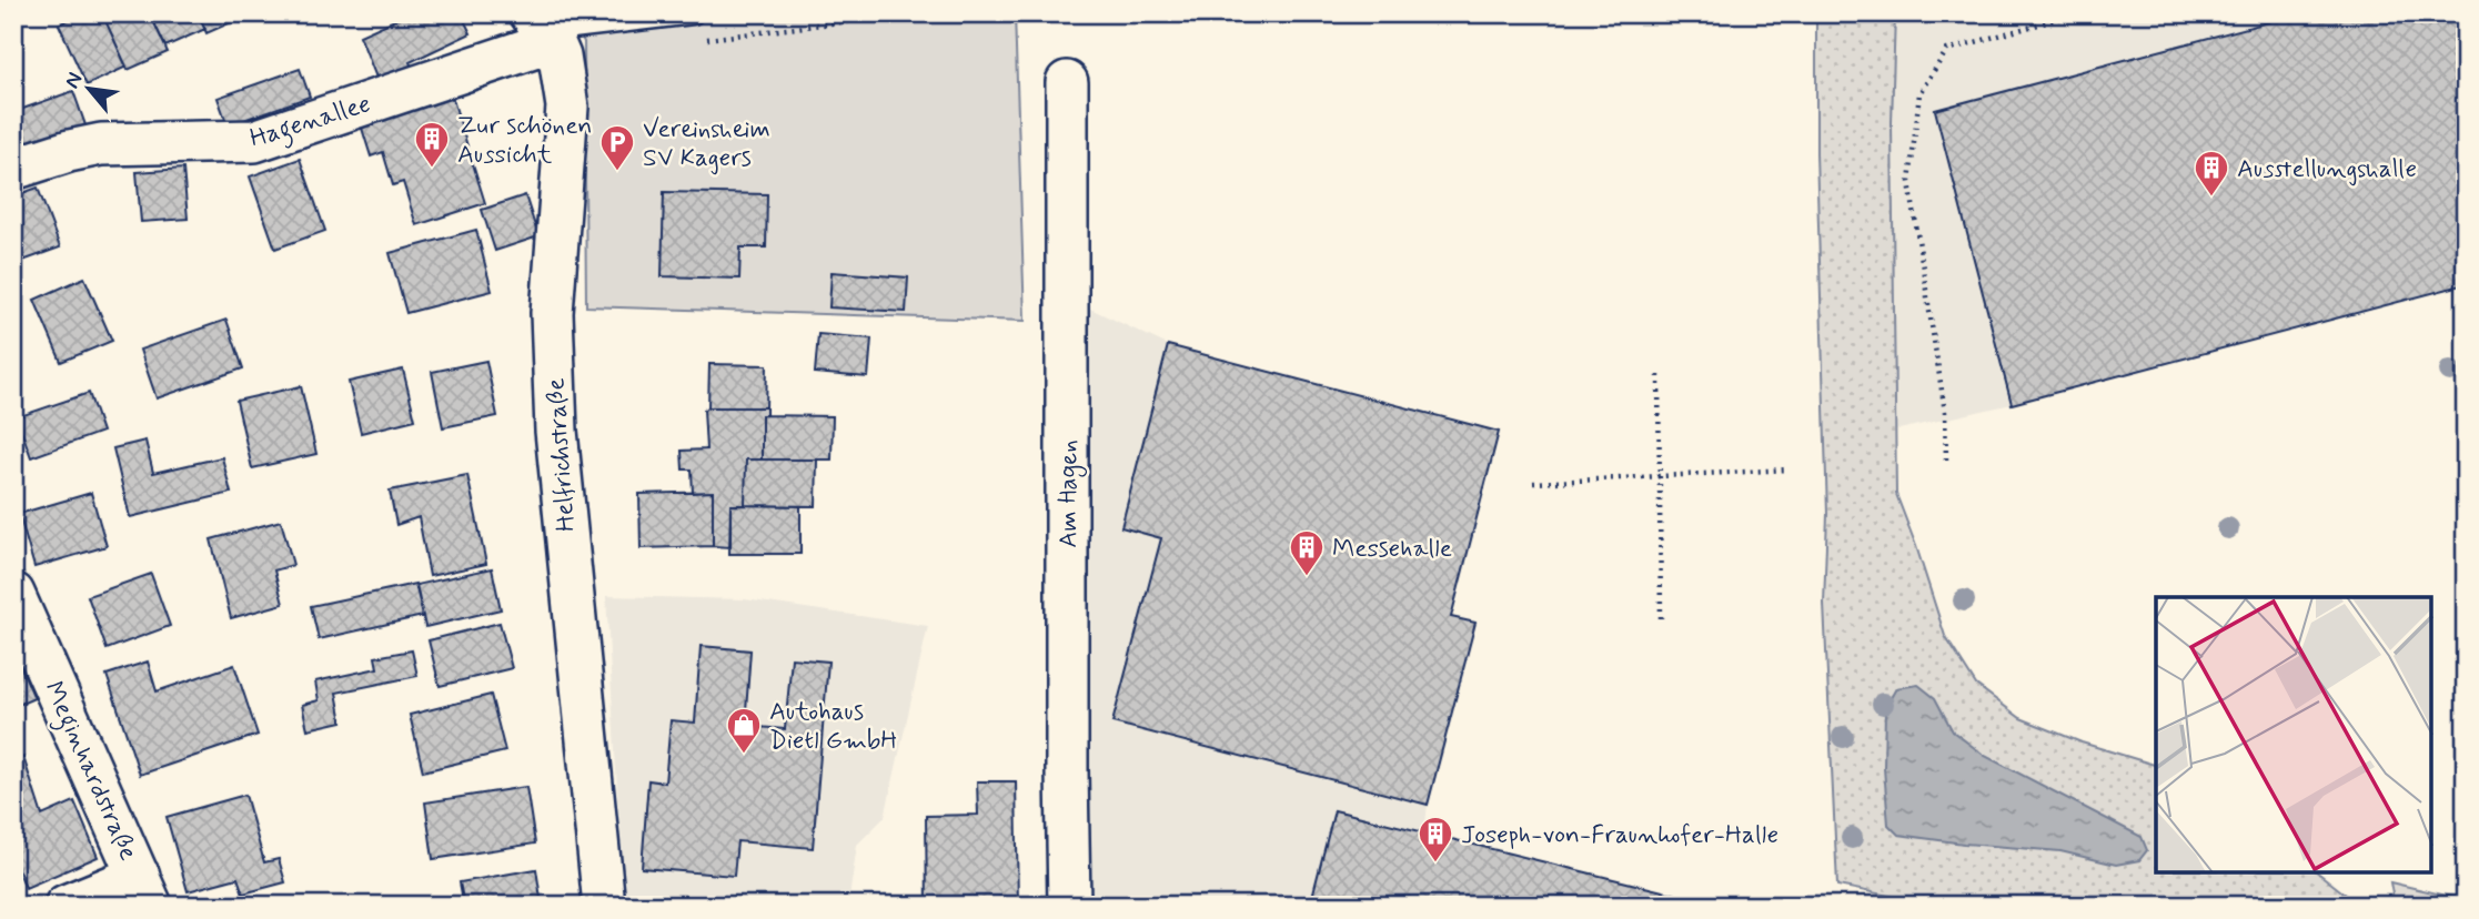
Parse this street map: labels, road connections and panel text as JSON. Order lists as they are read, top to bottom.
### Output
{
  "streets": {
    "street": [
      "Hagenallee",
      "Helfrichstraße",
      "Am Hagen",
      "Meginhardstraße"
    ]
  },
  "crossings": [
    ["Hagenallee", "Helfrichstraße"]
  ],
  "places": {
    "building": [
      "Zur schönen Aussicht",
      "Ausstellungshalle",
      "Messehalle",
      "Joseph-von-Fraunhofer-Halle"
    ],
    "parking": ["Vereinsheim SV Kagers"],
    "shop": ["Autohaus Dietl GmbH"]
  },
  "north": "top left"
}
